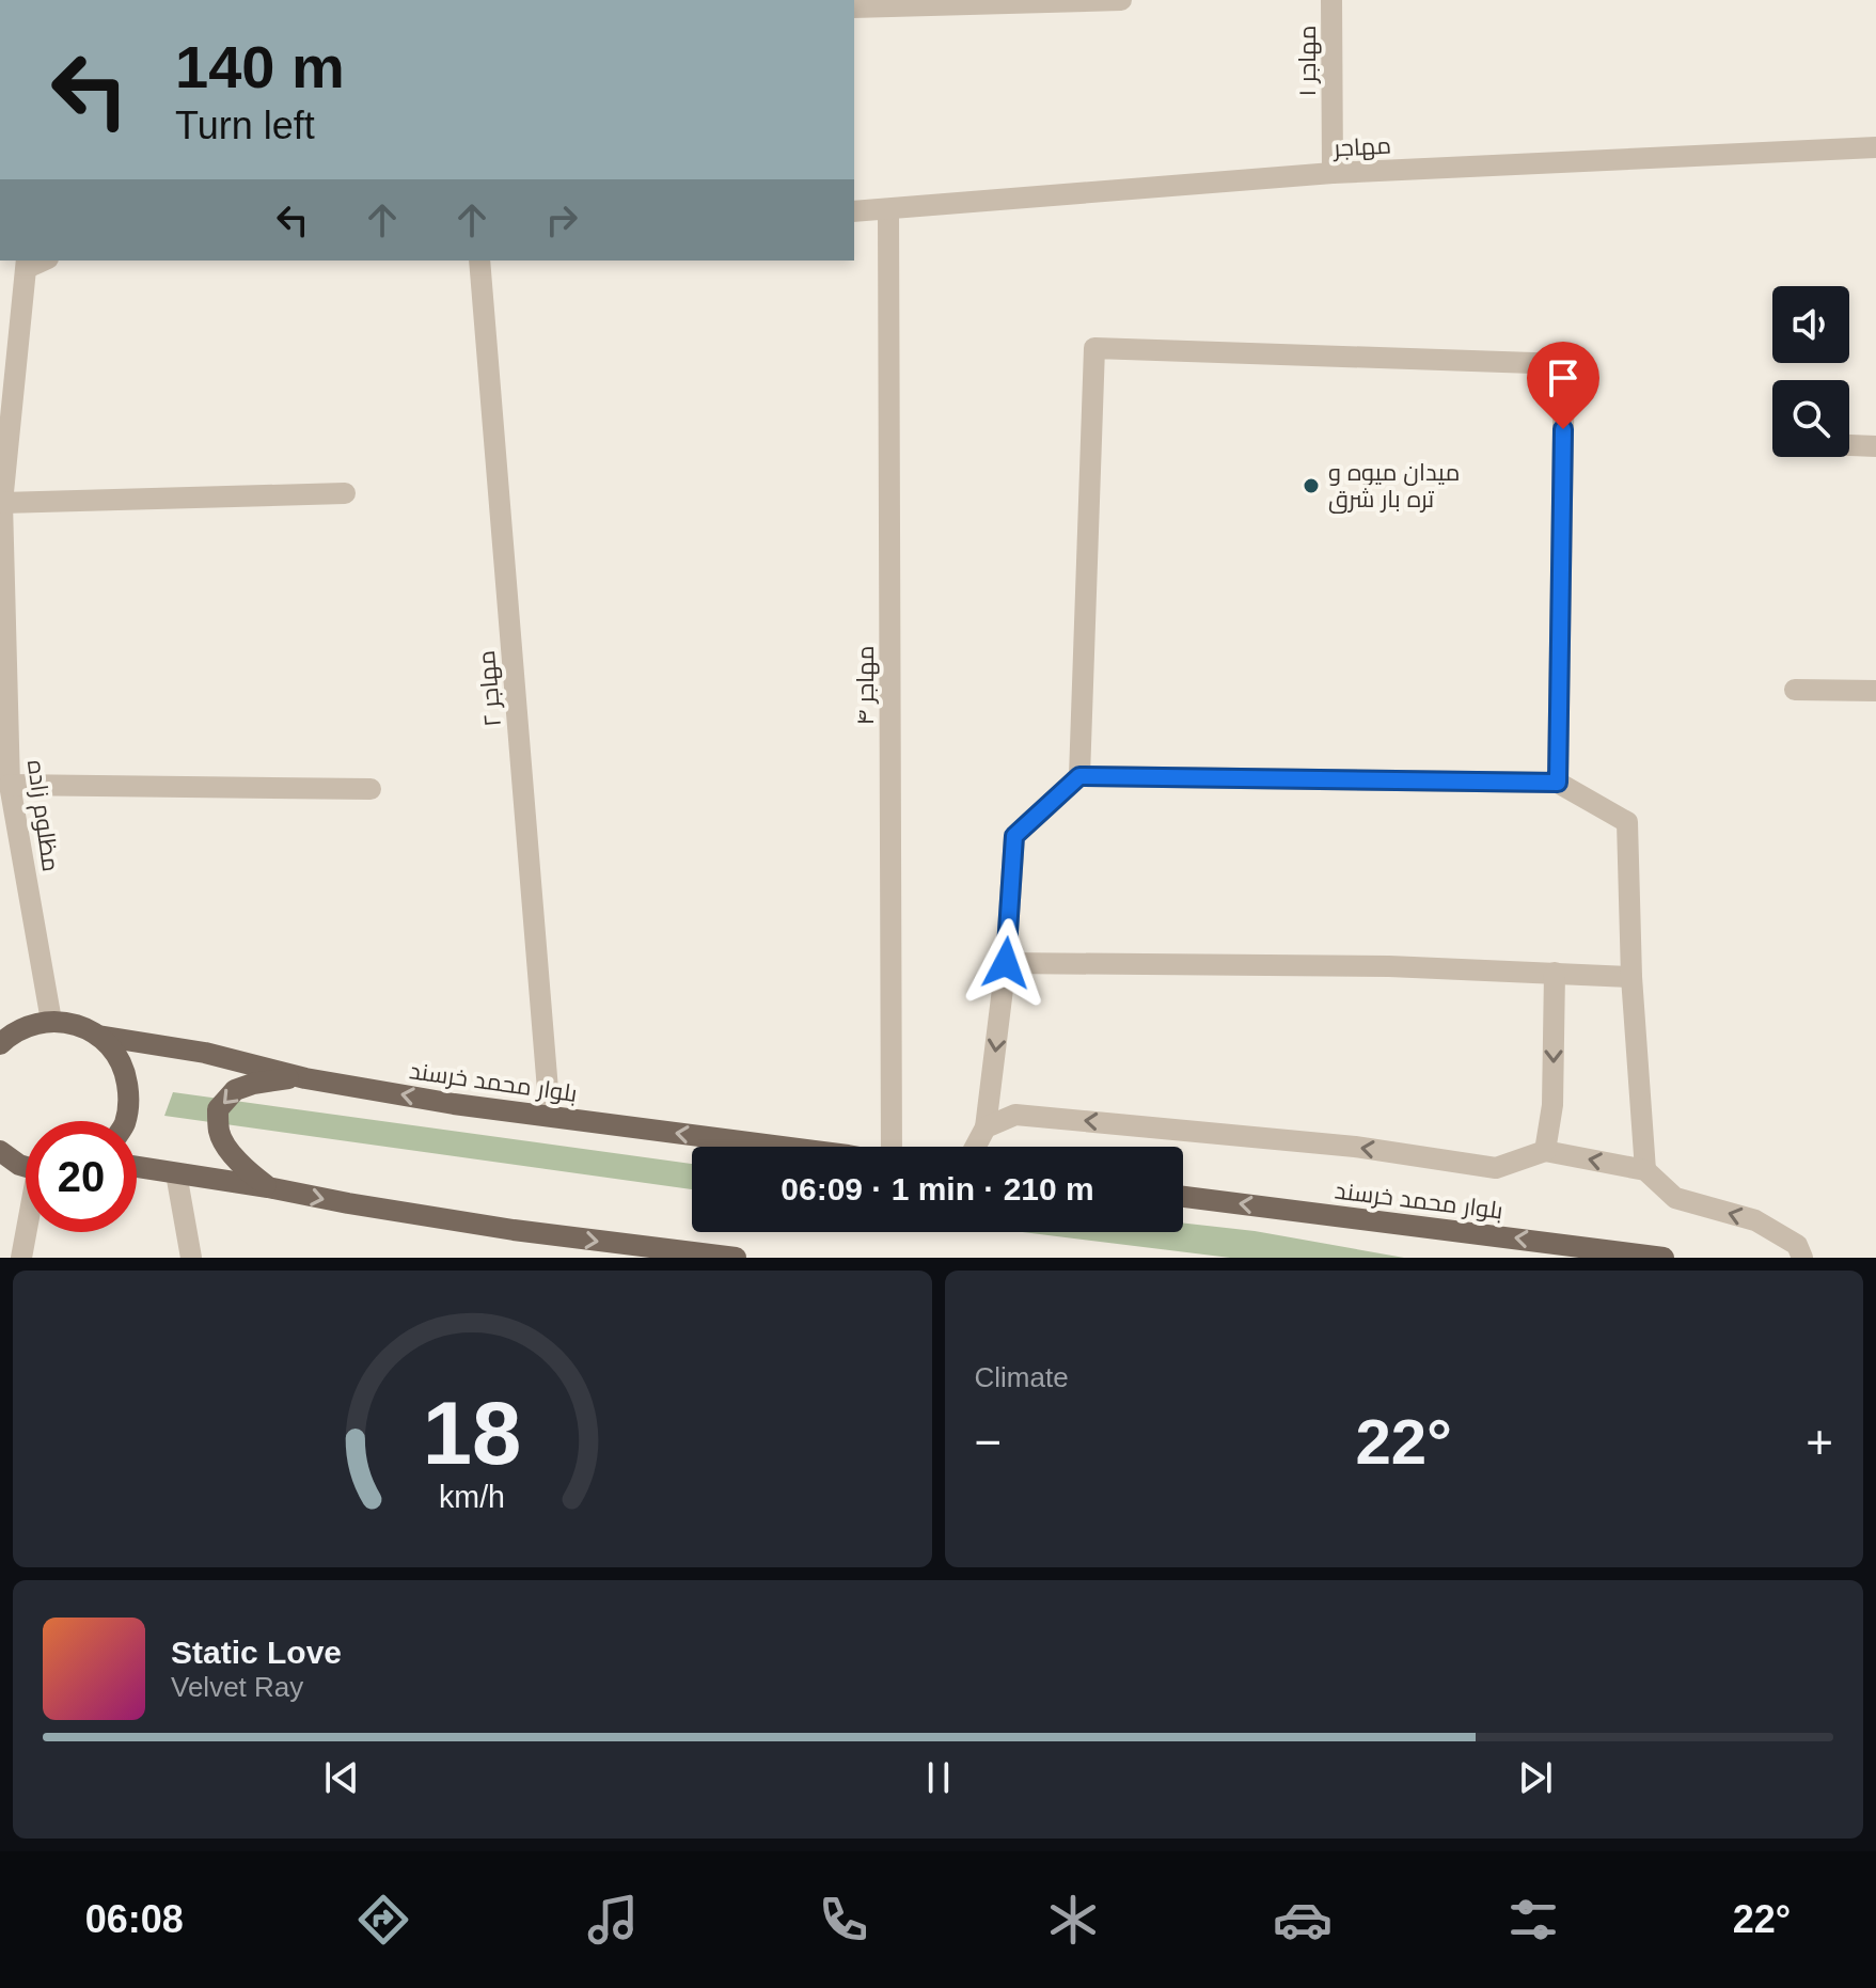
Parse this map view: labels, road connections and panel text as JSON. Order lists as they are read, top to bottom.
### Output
{
  "streets": {
    "main road": ["بلوار محمد خرسند"],
    "street": [
      "مهاجر ۱",
      "مهاجر",
      "مهاجر ۴",
      "مهاجر ۲",
      "مظلوم زاده"
    ]
  },
  "crossings": [
    ["مهاجر ۱", "مهاجر"],
    ["مهاجر", "مهاجر ۴"],
    ["مهاجر ۲", "بلوار محمد خرسند"],
    ["مظلوم زاده", "بلوار محمد خرسند"]
  ],
  "places": ["میدان میوه و تره بار شرق"],
  "page": {
    "turn": ["140 m", "Turn left"],
    "limit": "20",
    "trip": "06:09 · 1 min · 210 m",
    "tile": "Climate",
    "heat": ["−", "22°", "+"],
    "song": ["Static Love", "Velvet Ray"],
    "tabs": ["06:08", "22°"],
    "gauge": ["18", "km/h"]
  }
}
